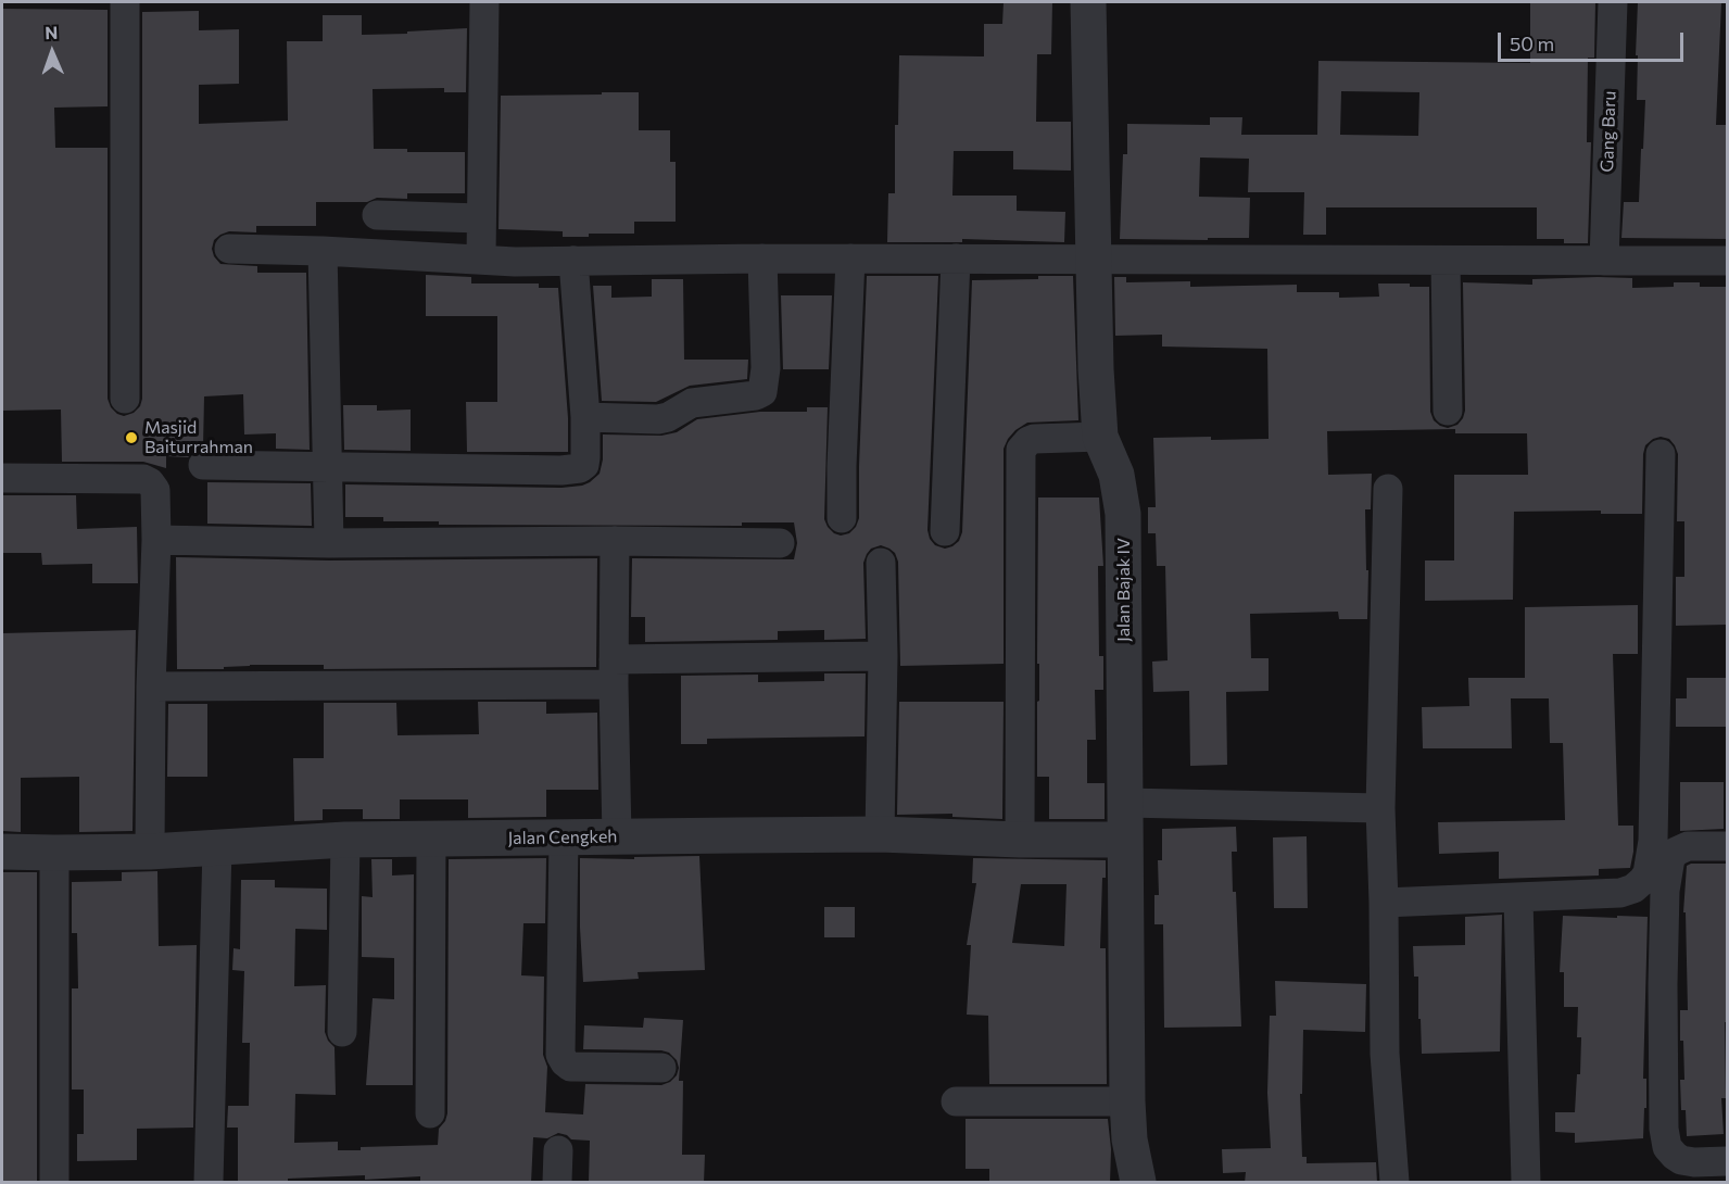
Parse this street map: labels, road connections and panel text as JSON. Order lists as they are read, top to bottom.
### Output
{
  "streets": {
    "street": ["Gang Baru", "Jalan Bajak IV", "Jalan Cengkeh"]
  },
  "crossings": [
    ["Jalan Bajak IV", "Jalan Cengkeh"]
  ],
  "places": ["Masjid Baiturrahman"],
  "scale_bar": "50 m",
  "north": "top"
}
